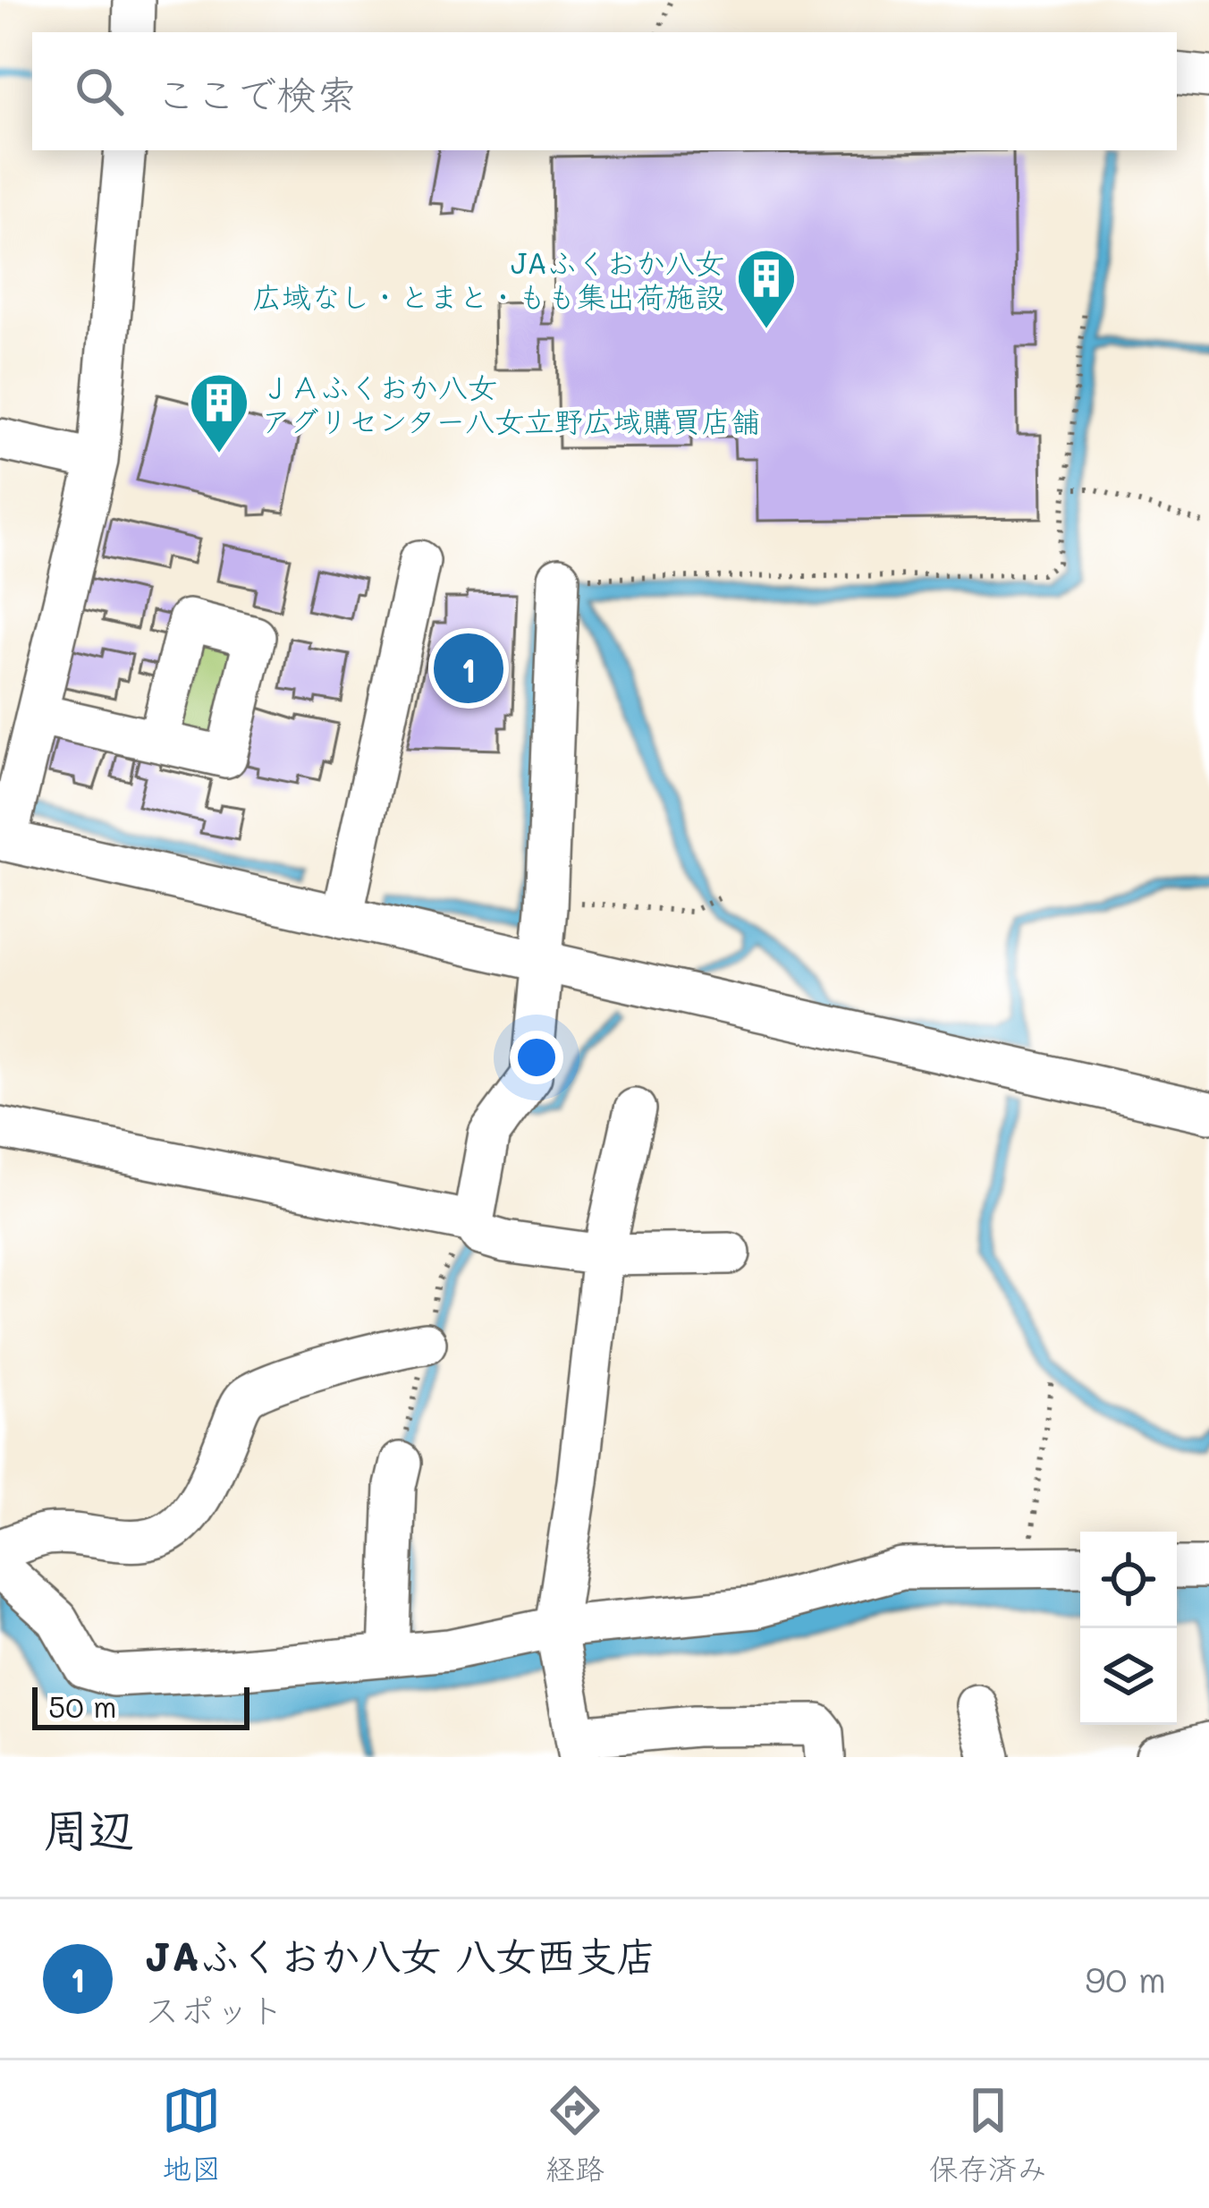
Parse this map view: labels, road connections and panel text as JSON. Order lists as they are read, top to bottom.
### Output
{
  "places": {
    "building": ["JAふくおか八女 広域なし・とまと・もも集出荷施設", "ＪＡふくおか八女 アグリセンター八女立野広域購買店舗"]
  },
  "scale_bar": "50 m",
  "page": {
    "search": "ここで検索",
    "pins": "1",
    "scale": "50 m",
    "heading": "周辺",
    "list": [
      {
        "mark": "1",
        "name": "JAふくおか八女 八女西支店",
        "note": "スポット",
        "value": "90 m"
      }
    ],
    "nav": ["地図", "経路", "保存済み"]
  }
}
